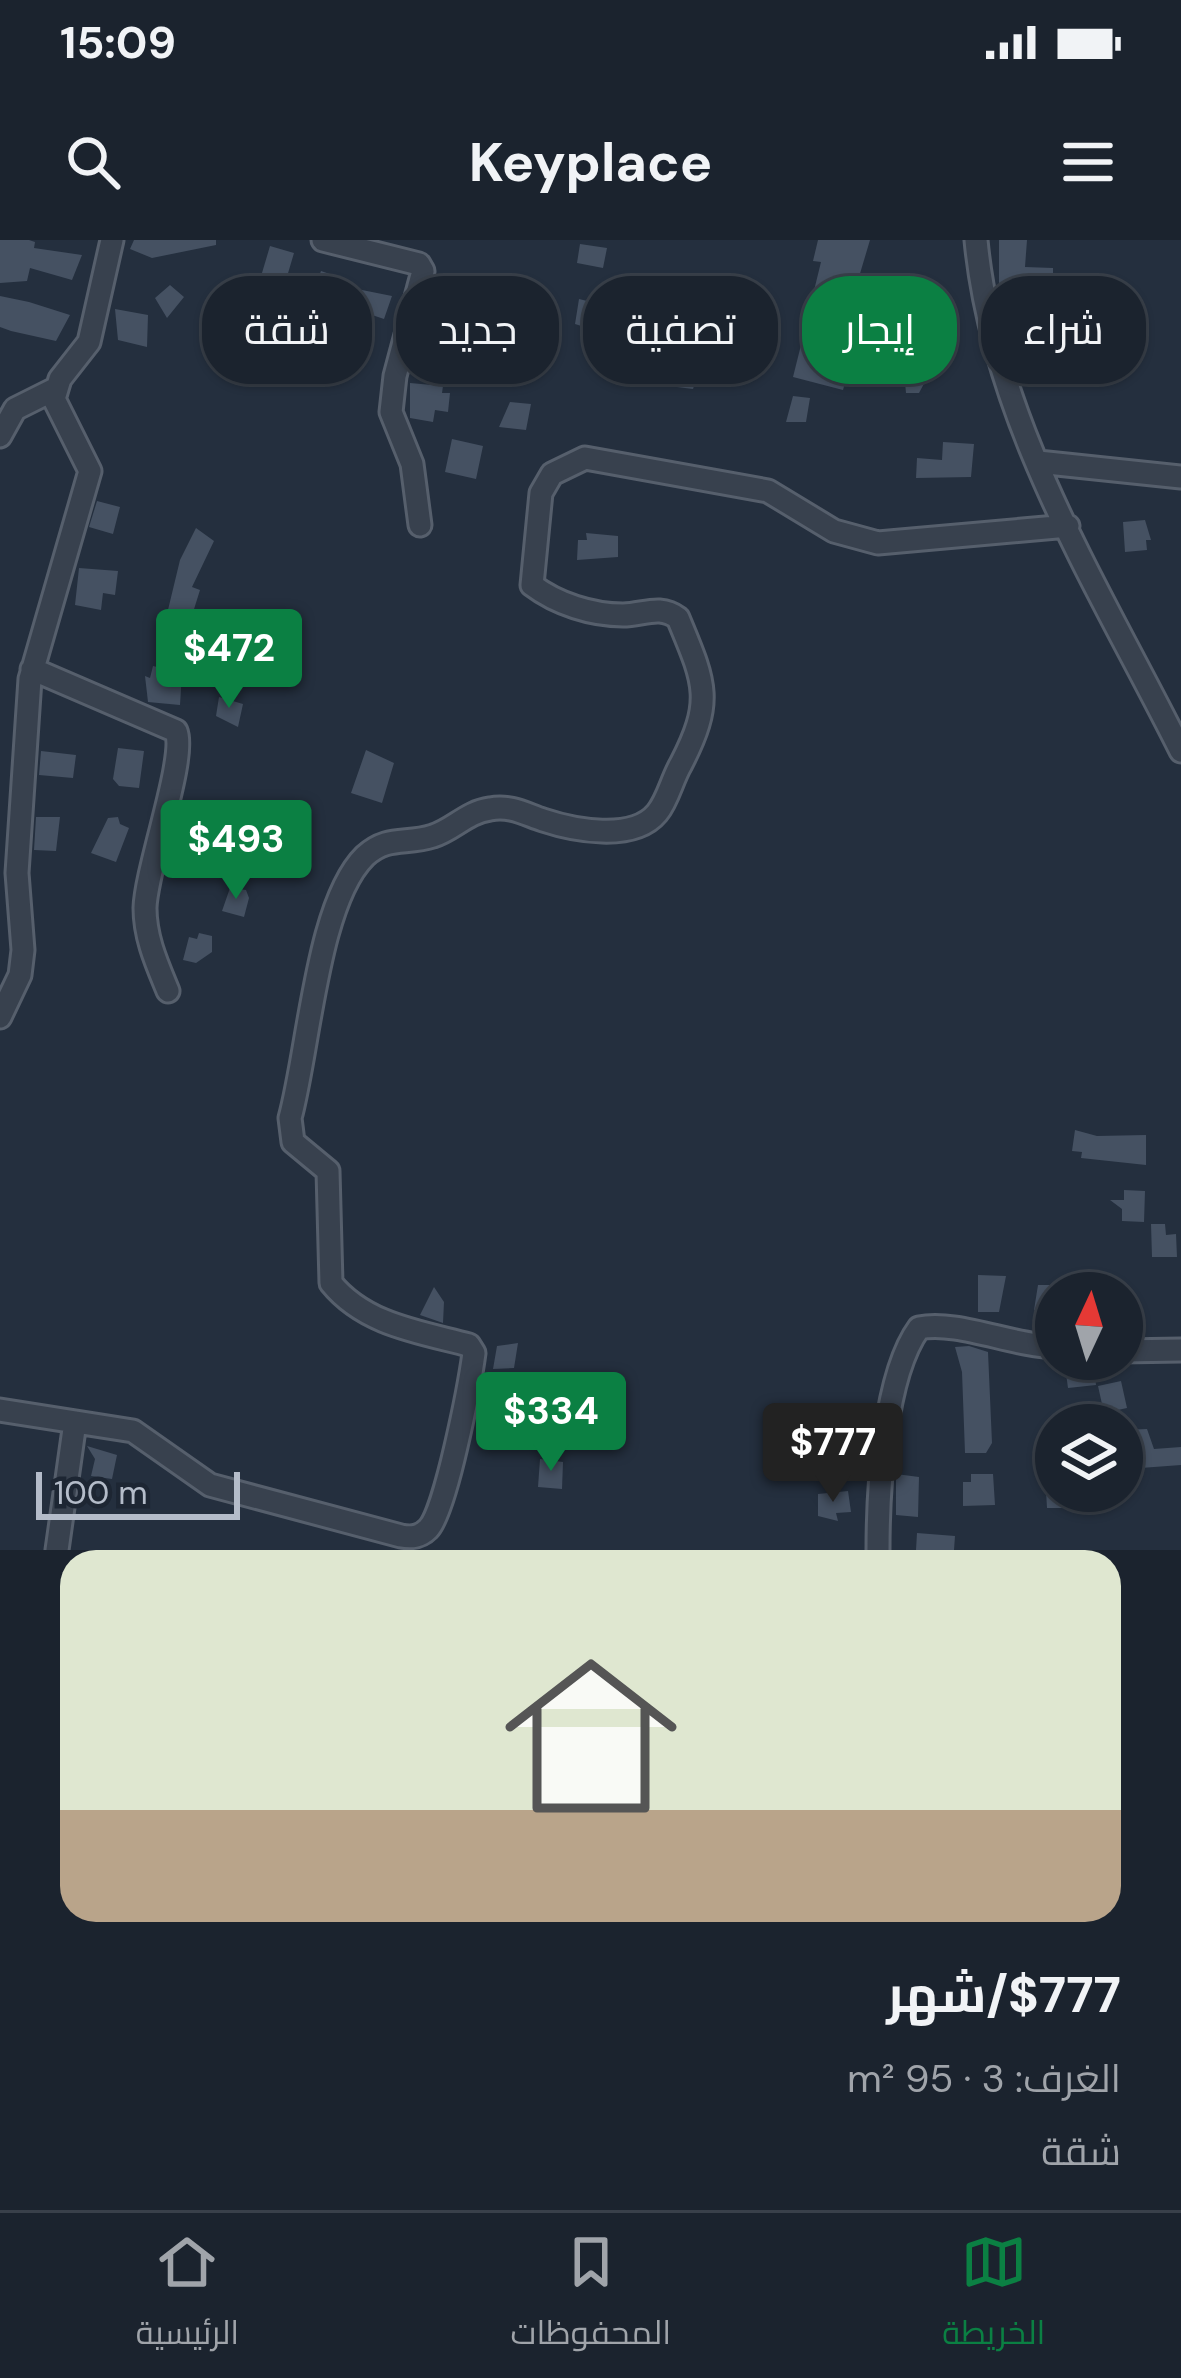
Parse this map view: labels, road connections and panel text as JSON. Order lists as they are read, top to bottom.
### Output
{
  "scale_bar": "100 m",
  "north": "top",
  "page": {
    "status": "15:09",
    "header": "Keyplace",
    "chip": [
      "شراء",
      "إيجار",
      "تصفية",
      "جديد",
      "شقة"
    ],
    "price": [
      "$472",
      "$493",
      "$334",
      "$777"
    ],
    "scale": "100 m",
    "list": [
      {
        "name": "$777/شهر",
        "note": "الغرف: 3 · 95 m² · شقة"
      }
    ],
    "tabs": ["الخريطة", "المحفوظات", "الرئيسية"]
  }
}
